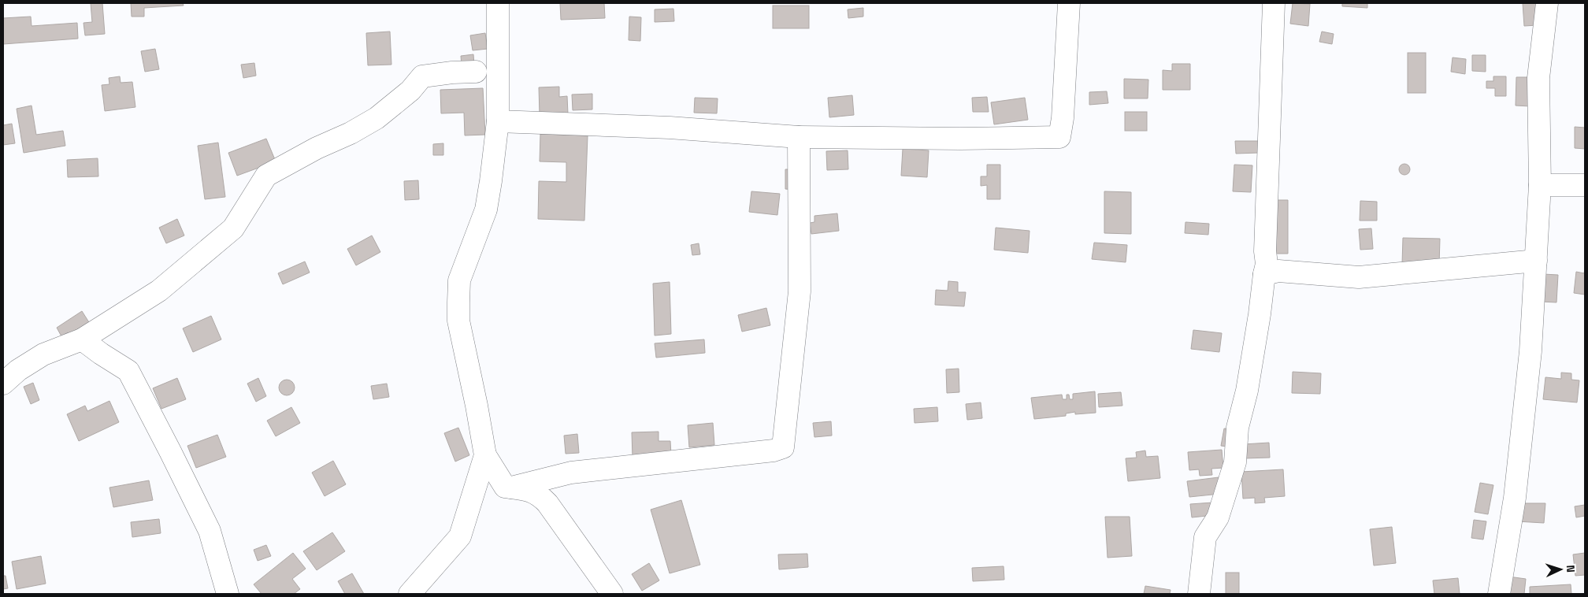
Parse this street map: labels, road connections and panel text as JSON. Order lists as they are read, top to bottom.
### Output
{
  "north": "right"
}
